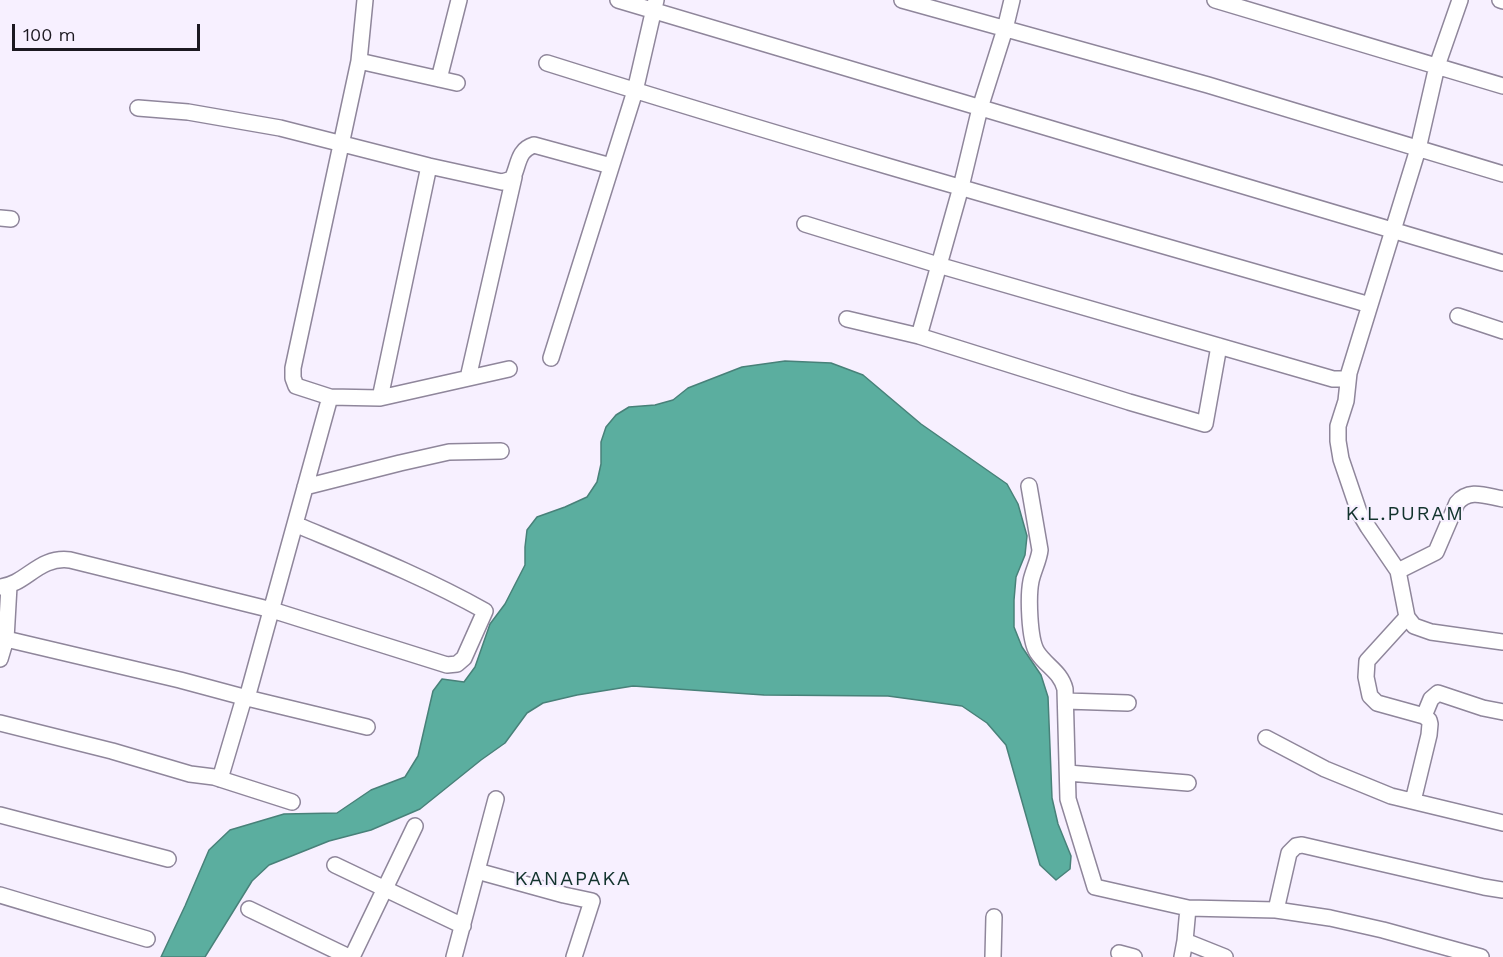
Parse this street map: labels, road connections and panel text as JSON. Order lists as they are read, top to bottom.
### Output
{
  "districts": ["K.L.PURAM", "KANAPAKA"],
  "scale_bar": "100 m"
}
